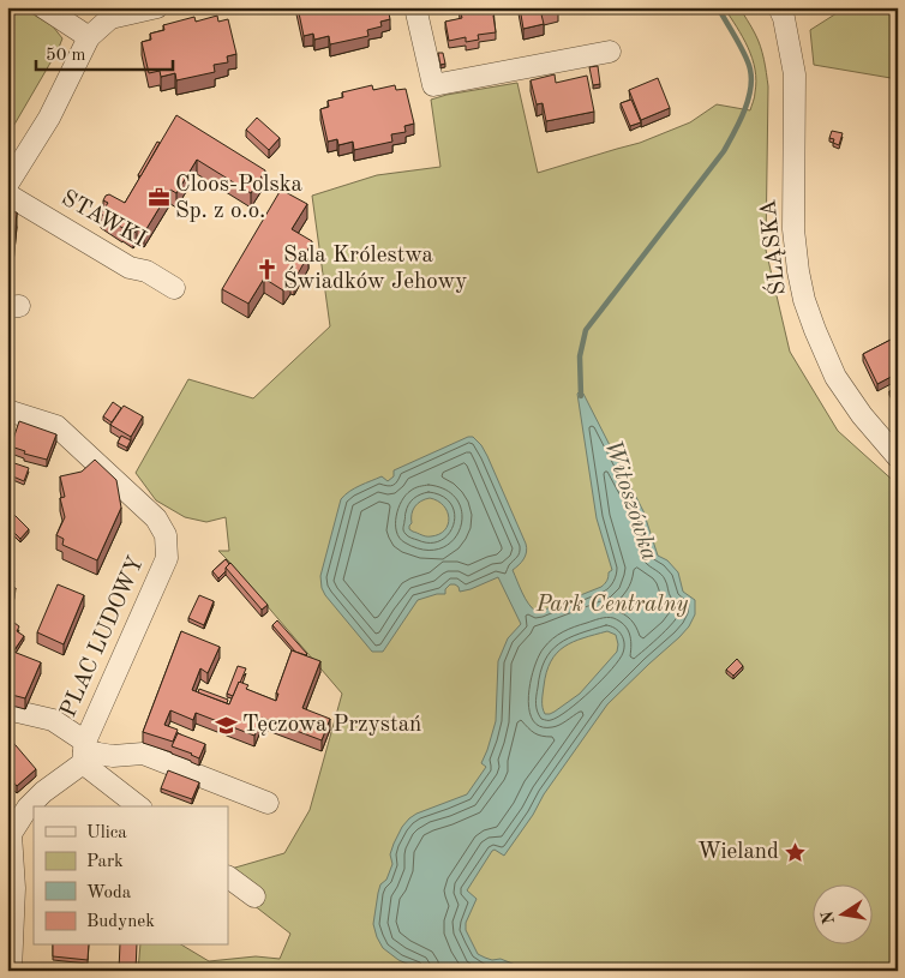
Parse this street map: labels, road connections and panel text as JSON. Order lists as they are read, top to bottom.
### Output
{
  "streets": {
    "street": ["STAWKI", "ŚLĄSKA", "PLAC LUDOWY"]
  },
  "water": ["Witoszówka"],
  "parks": ["Park Centralny"],
  "places": {
    "office": ["Cloos-Polska Sp. z o.o."],
    "church": ["Sala Królestwa Świadków Jehowy"],
    "school or university": ["Tęczowa Przystań"],
    "place": ["Wieland"]
  },
  "legend": [
    "Ulica",
    "Park",
    "Woda",
    "Budynek"
  ],
  "scale_bar": "50 m",
  "north": "left"
}
